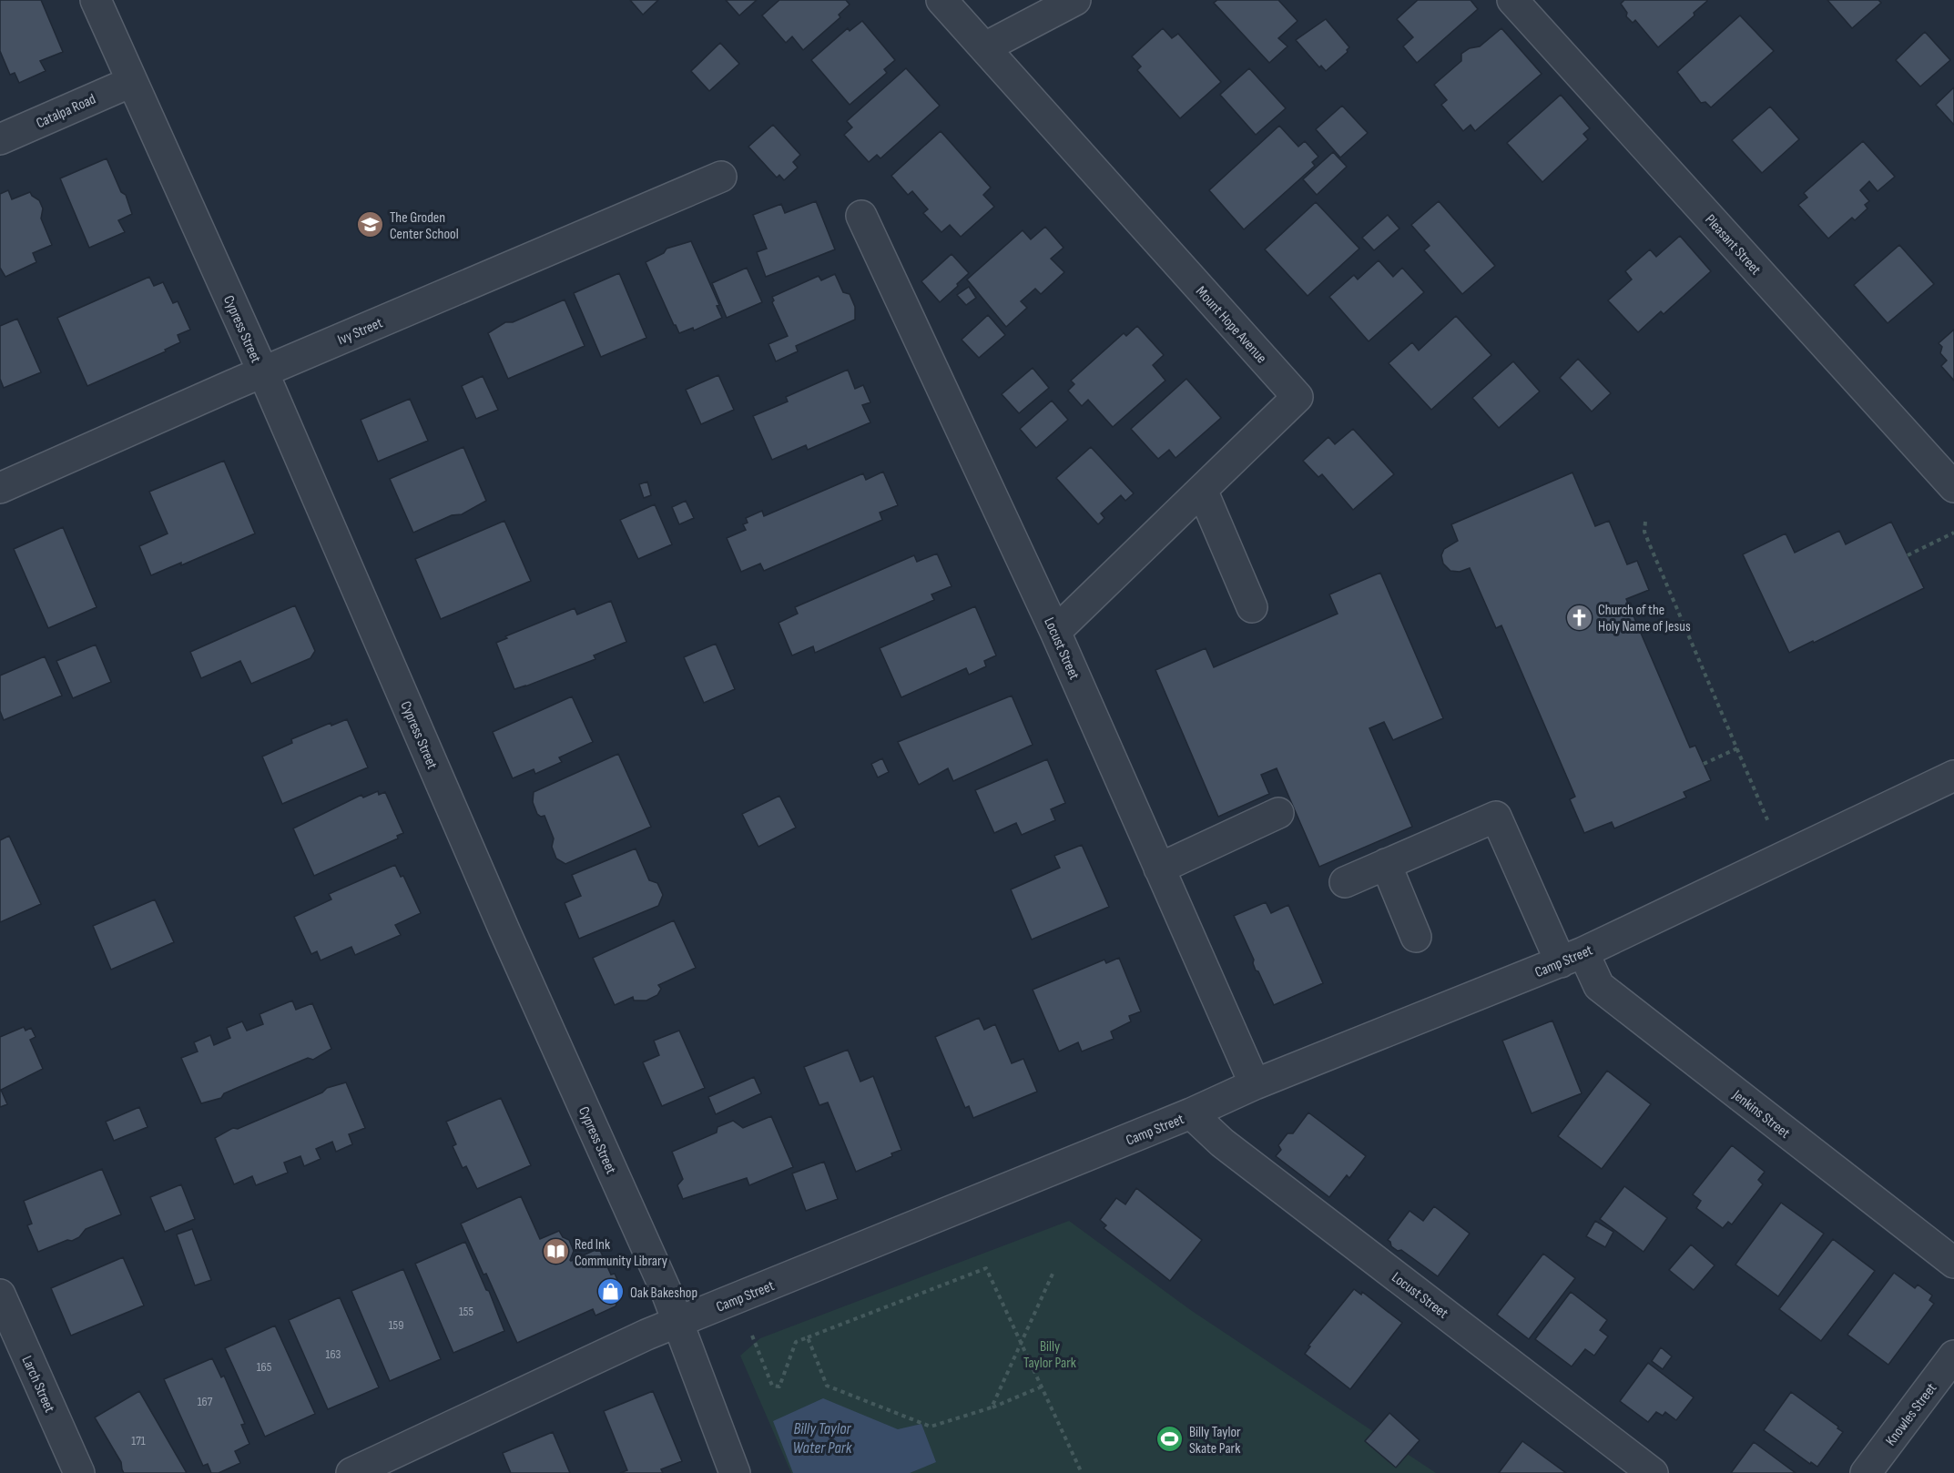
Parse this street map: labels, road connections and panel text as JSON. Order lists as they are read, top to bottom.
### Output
{
  "streets": {
    "street": [
      "Catalpa Road",
      "Pleasant Street",
      "Mount Hope Avenue",
      "Cypress Street",
      "Ivy Street",
      "Locust Street",
      "Camp Street",
      "Jenkins Street",
      "Larch Street",
      "Knowles Street"
    ]
  },
  "crossings": [
    ["Catalpa Road", "Cypress Street"],
    ["Mount Hope Avenue", "Locust Street"],
    ["Cypress Street", "Ivy Street"],
    ["Cypress Street", "Camp Street"],
    ["Locust Street", "Camp Street"],
    ["Camp Street", "Jenkins Street"]
  ],
  "water": ["Billy Taylor Water Park"],
  "parks": ["Billy Taylor Park"],
  "places": {
    "school or university": ["The Groden Center School"],
    "church": ["Church of the Holy Name of Jesus"],
    "library": ["Red Ink Community Library"],
    "shop": ["Oak Bakeshop"],
    "sports": ["Billy Taylor Skate Park"]
  },
  "house_numbers": [
    "155",
    "159",
    "163",
    "165",
    "167",
    "171"
  ]
}
